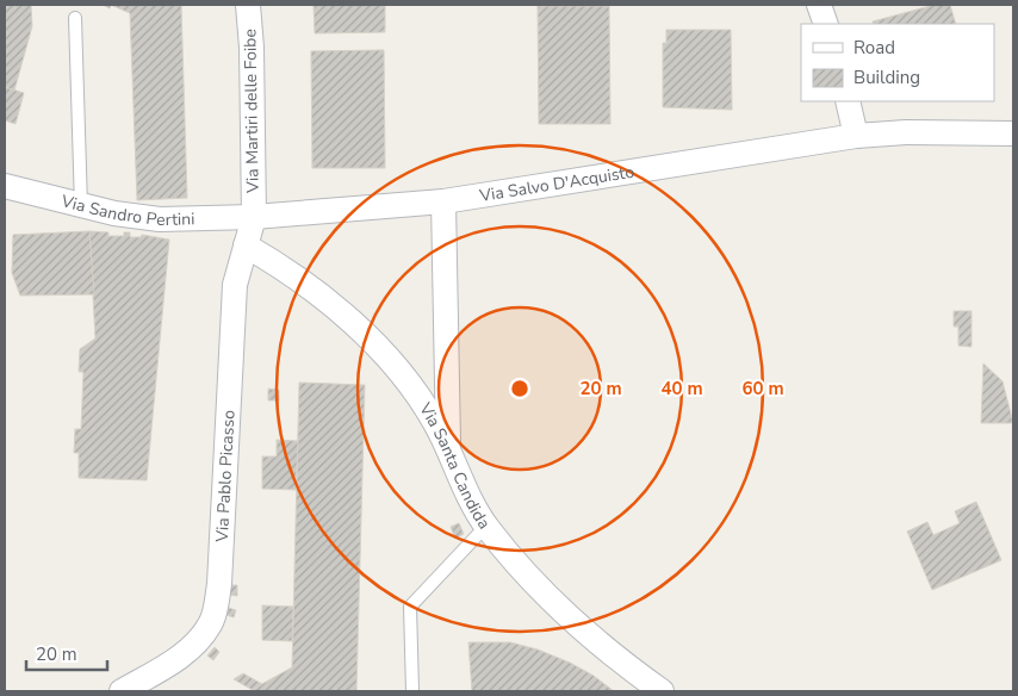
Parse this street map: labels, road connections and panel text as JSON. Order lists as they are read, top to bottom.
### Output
{
  "streets": {
    "street": [
      "Via Martiri delle Foibe",
      "Via Salvo D'Acquisto",
      "Via Sandro Pertini",
      "Via Santa Candida",
      "Via Pablo Picasso"
    ]
  },
  "crossings": [
    ["Via Martiri delle Foibe", "Via Salvo D'Acquisto"],
    ["Via Martiri delle Foibe", "Via Sandro Pertini"],
    ["Via Martiri delle Foibe", "Via Pablo Picasso"],
    ["Via Salvo D'Acquisto", "Via Sandro Pertini"],
    ["Via Salvo D'Acquisto", "Via Pablo Picasso"],
    ["Via Sandro Pertini", "Via Pablo Picasso"],
    ["Via Santa Candida", "Via Pablo Picasso"]
  ],
  "legend": ["Road", "Building"],
  "scale_bar": "20 m",
  "rings": ["20 m", "40 m", "60 m"]
}
